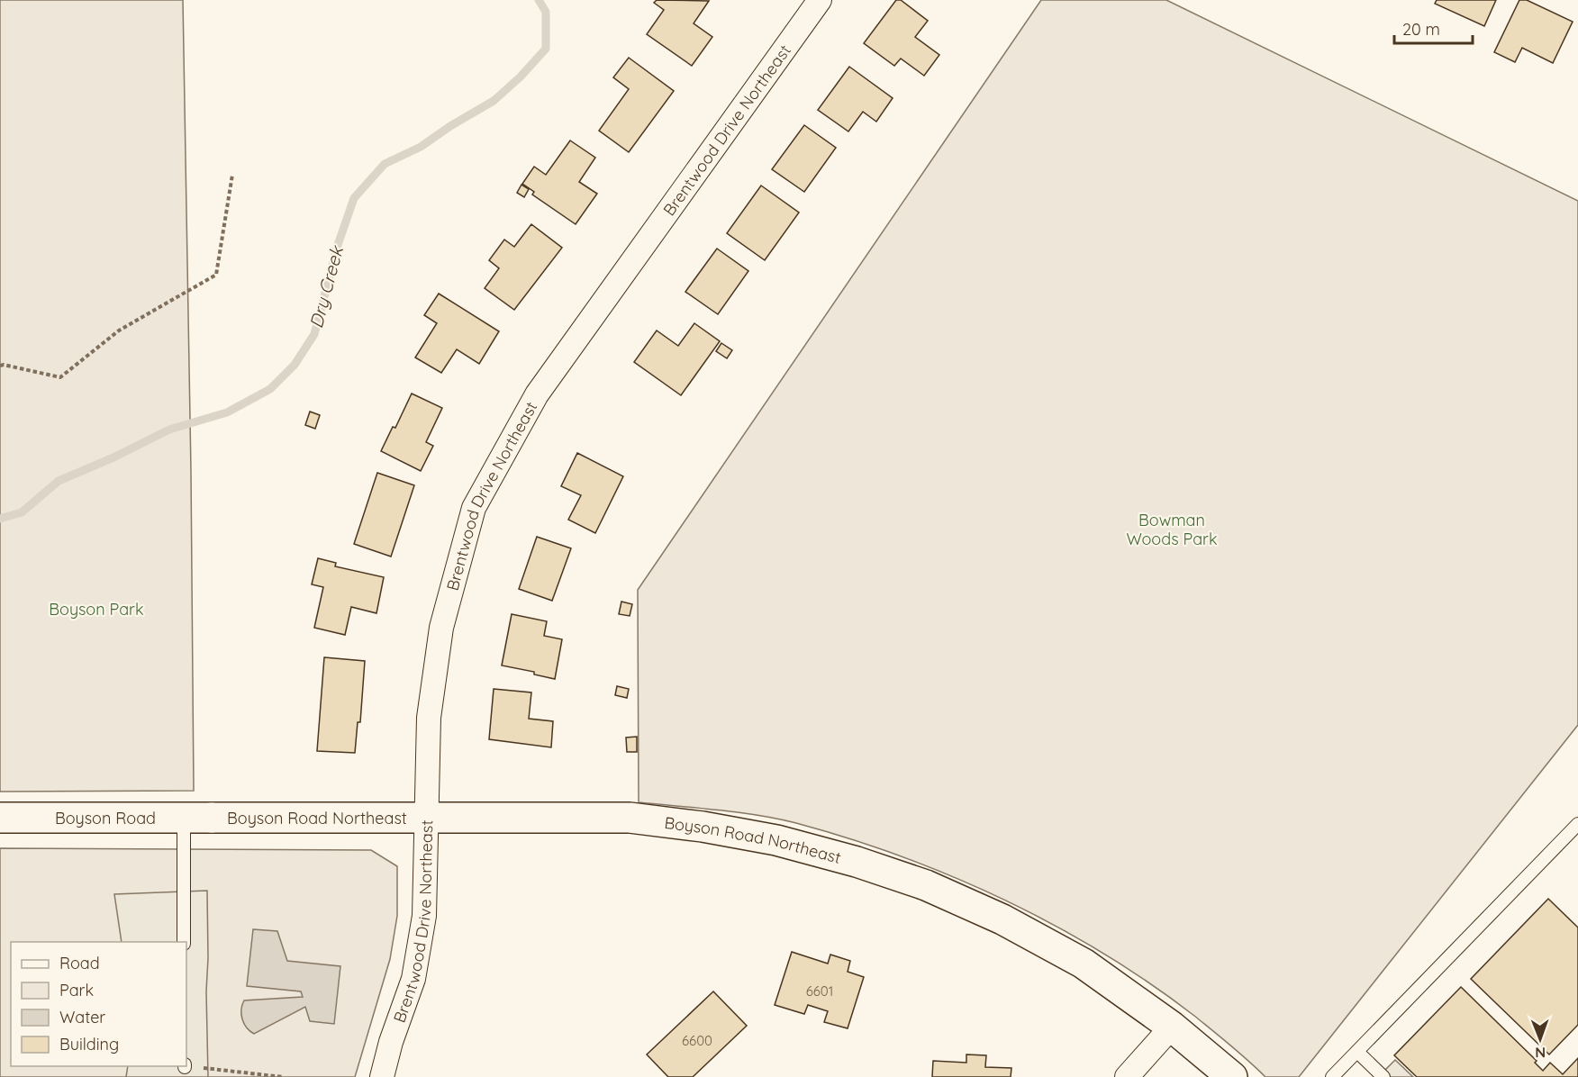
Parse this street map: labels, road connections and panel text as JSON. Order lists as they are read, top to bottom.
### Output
{
  "streets": {
    "main road": ["Boyson Road", "Boyson Road Northeast"],
    "street": ["Brentwood Drive Northeast"]
  },
  "crossings": [
    ["Brentwood Drive Northeast", "Boyson Road Northeast"],
    ["Boyson Road", "Boyson Road Northeast"]
  ],
  "water": ["Dry Creek"],
  "parks": ["Bowman Woods Park", "Boyson Park"],
  "house_numbers": ["6601", "6600"],
  "legend": [
    "Road",
    "Park",
    "Water",
    "Building"
  ],
  "scale_bar": "20 m",
  "north": "bottom"
}
